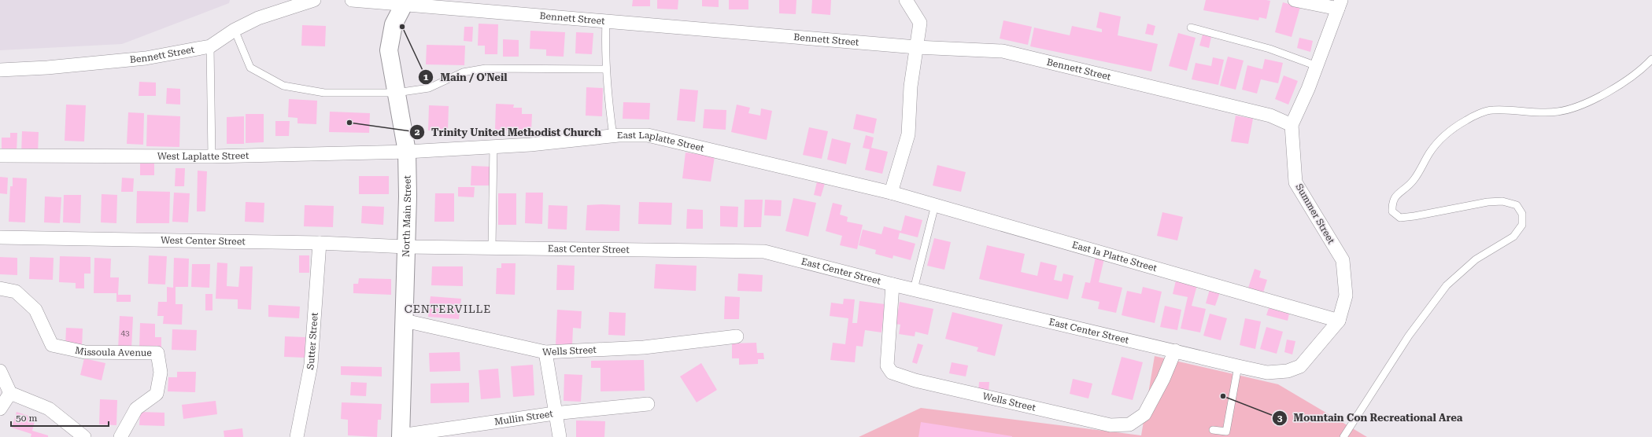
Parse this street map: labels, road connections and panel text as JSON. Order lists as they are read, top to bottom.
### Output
{
  "streets": {
    "main road": ["North Main Street"],
    "street": [
      "Bennett Street",
      "East Laplatte Street",
      "West Laplatte Street",
      "Summer Street",
      "West Center Street",
      "East Center Street",
      "East la Platte Street",
      "Sutter Street",
      "Wells Street",
      "Missoula Avenue",
      "Mullin Street"
    ]
  },
  "crossings": [
    ["Bennett Street", "Summer Street"],
    ["Bennett Street", "North Main Street"],
    ["East Laplatte Street", "West Laplatte Street"],
    ["East Laplatte Street", "North Main Street"],
    ["East Laplatte Street", "East la Platte Street"],
    ["West Laplatte Street", "North Main Street"],
    ["Summer Street", "East Center Street"],
    ["Summer Street", "East la Platte Street"],
    ["North Main Street", "West Center Street"],
    ["North Main Street", "East Center Street"],
    ["North Main Street", "Wells Street"],
    ["North Main Street", "Mullin Street"],
    ["West Center Street", "East Center Street"],
    ["West Center Street", "Sutter Street"],
    ["East Center Street", "Wells Street"]
  ],
  "districts": ["CENTERVILLE"],
  "places": ["Main / O'Neil", "Trinity United Methodist Church", "Mountain Con Recreational Area"],
  "house_numbers": ["43"],
  "scale_bar": "50 m"
}
